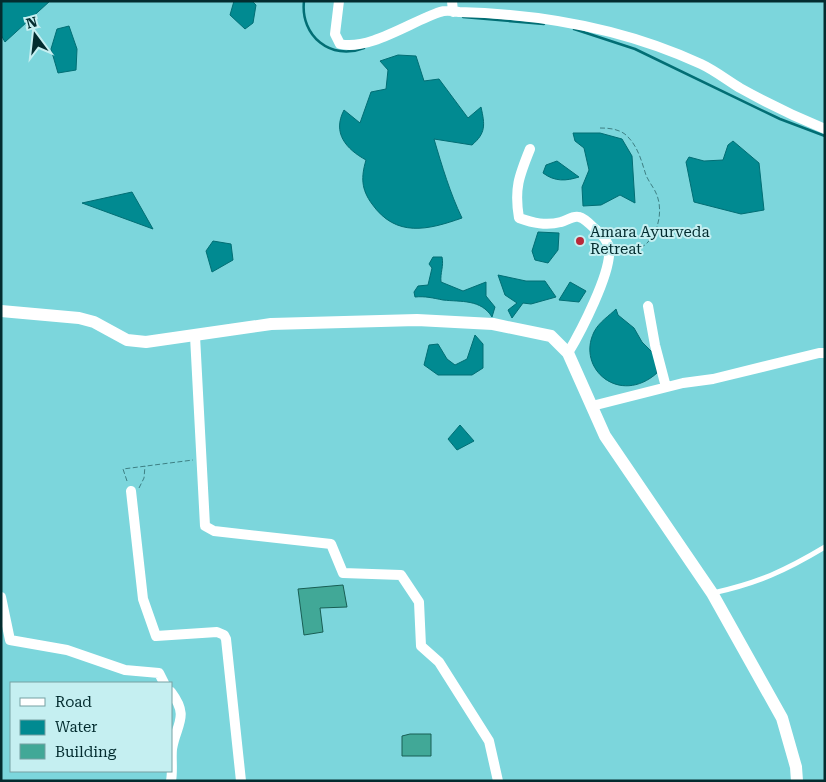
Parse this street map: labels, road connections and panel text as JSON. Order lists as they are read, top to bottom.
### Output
{
  "places": ["Amara Ayurveda Retreat"],
  "legend": ["Road", "Water", "Building"],
  "north": "top"
}
